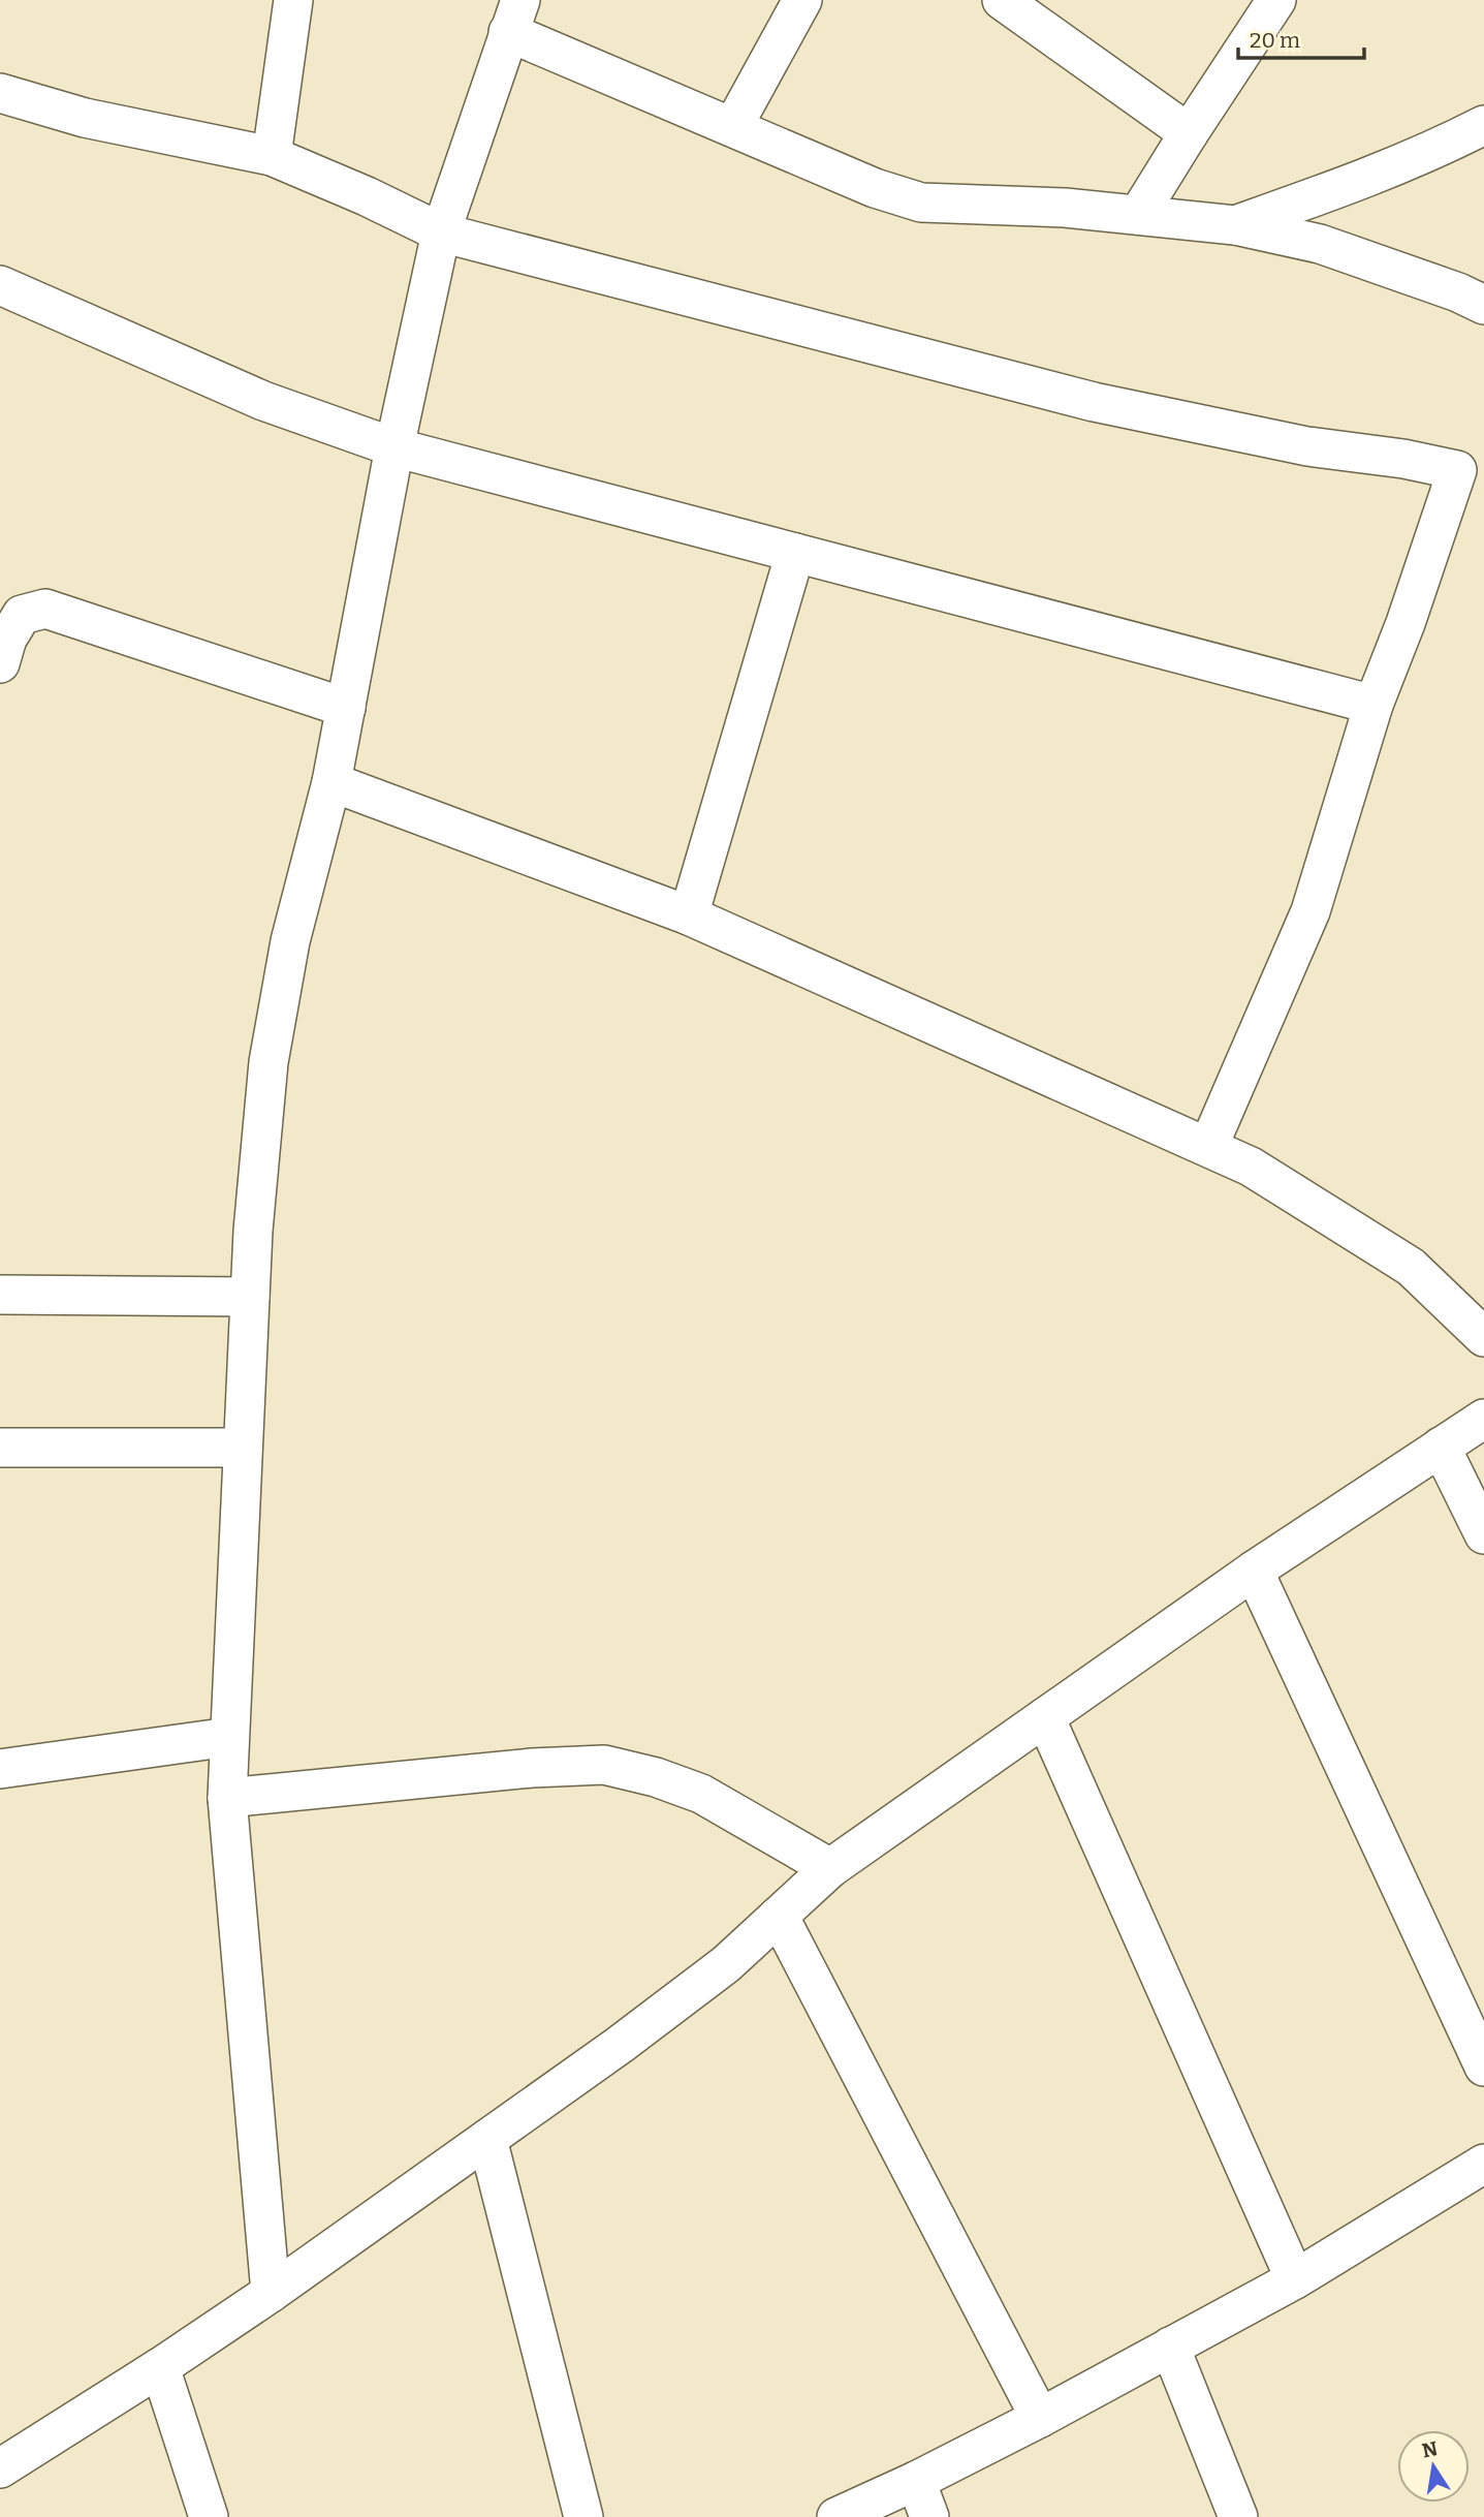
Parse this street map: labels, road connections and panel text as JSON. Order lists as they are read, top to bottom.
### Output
{
  "scale_bar": "20 m",
  "north": "top"
}
